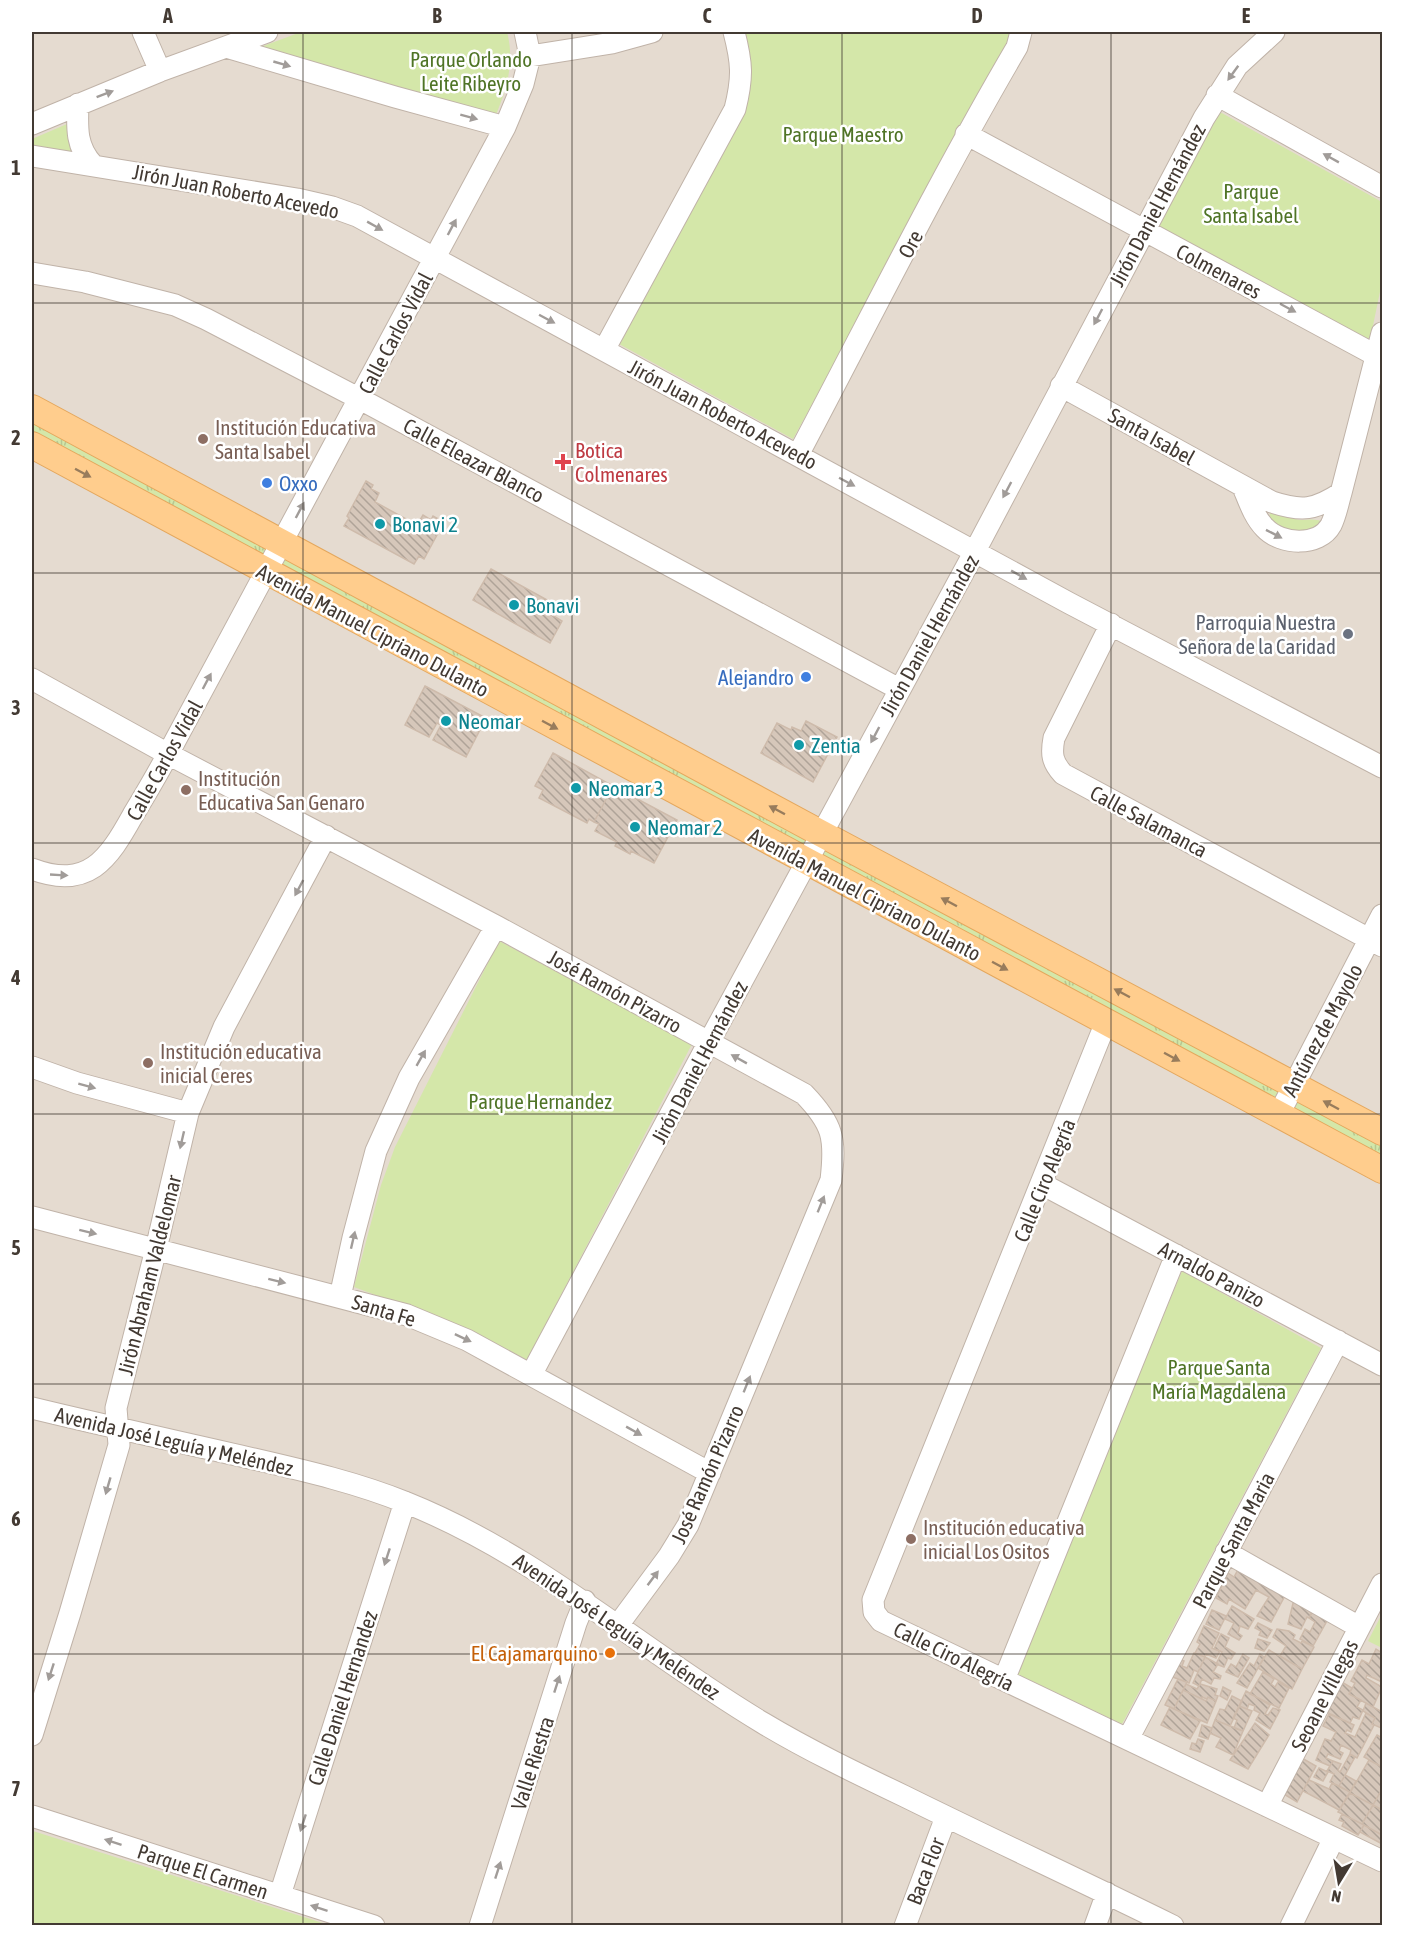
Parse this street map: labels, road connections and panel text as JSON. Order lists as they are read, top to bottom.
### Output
{
  "streets": {
    "main road": ["Avenida Manuel Cipriano Dulanto"],
    "street": [
      "Jirón Juan Roberto Acevedo",
      "Jirón Daniel Hernández",
      "Ore",
      "Colmenares",
      "Calle Carlos Vidal",
      "Santa Isabel",
      "Calle Eleazar Blanco",
      "Calle Salamanca",
      "José Ramón Pizarro",
      "Antúnez de Mayolo",
      "Calle Ciro Alegría",
      "Arnaldo Panizo",
      "Jirón Abraham Valdelomar",
      "Santa Fe",
      "Avenida José Leguía y Meléndez",
      "Parque Santa Maria",
      "Seoane Villegas",
      "Calle Daniel Hernandez",
      "Valle Riestra",
      "Parque El Carmen",
      "Baca Flor"
    ]
  },
  "crossings": [
    ["Jirón Juan Roberto Acevedo", "Jirón Daniel Hernández"],
    ["Jirón Juan Roberto Acevedo", "Ore"],
    ["Jirón Juan Roberto Acevedo", "Calle Carlos Vidal"],
    ["Jirón Juan Roberto Acevedo", "Calle Salamanca"],
    ["Jirón Daniel Hernández", "Colmenares"],
    ["Jirón Daniel Hernández", "Santa Isabel"],
    ["Jirón Daniel Hernández", "Calle Eleazar Blanco"],
    ["Jirón Daniel Hernández", "Avenida Manuel Cipriano Dulanto"],
    ["Jirón Daniel Hernández", "José Ramón Pizarro"],
    ["Jirón Daniel Hernández", "Santa Fe"],
    ["Ore", "Colmenares"],
    ["Calle Carlos Vidal", "Calle Eleazar Blanco"],
    ["Calle Carlos Vidal", "Avenida Manuel Cipriano Dulanto"],
    ["Calle Carlos Vidal", "José Ramón Pizarro"],
    ["Avenida Manuel Cipriano Dulanto", "Antúnez de Mayolo"],
    ["Avenida Manuel Cipriano Dulanto", "Calle Ciro Alegría"],
    ["Calle Salamanca", "Antúnez de Mayolo"],
    ["José Ramón Pizarro", "Jirón Abraham Valdelomar"],
    ["José Ramón Pizarro", "Santa Fe"],
    ["José Ramón Pizarro", "Avenida José Leguía y Meléndez"],
    ["Calle Ciro Alegría", "Arnaldo Panizo"],
    ["Calle Ciro Alegría", "Parque Santa Maria"],
    ["Calle Ciro Alegría", "Seoane Villegas"],
    ["Arnaldo Panizo", "Parque Santa Maria"],
    ["Jirón Abraham Valdelomar", "Santa Fe"],
    ["Jirón Abraham Valdelomar", "Avenida José Leguía y Meléndez"],
    ["Avenida José Leguía y Meléndez", "Calle Daniel Hernandez"],
    ["Avenida José Leguía y Meléndez", "Valle Riestra"],
    ["Avenida José Leguía y Meléndez", "Baca Flor"],
    ["Calle Daniel Hernandez", "Parque El Carmen"]
  ],
  "one_way": [
    "Jirón Daniel Hernández",
    "Calle Carlos Vidal",
    "José Ramón Pizarro",
    "Jirón Abraham Valdelomar",
    "Santa Fe",
    "Calle Daniel Hernandez",
    "Valle Riestra",
    "Parque El Carmen"
  ],
  "parks": [
    "Parque Orlando Leite Ribeyro",
    "Parque Maestro",
    "Parque Santa Isabel",
    "Parque Hernandez",
    "Parque Santa María Magdalena"
  ],
  "places": {
    "other": [
      "Institución Educativa Santa Isabel",
      "Oxxo",
      "Bonavi 2",
      "Bonavi",
      "Parroquia Nuestra Señora de la Caridad",
      "Alejandro",
      "Neomar",
      "Zentia",
      "Neomar 3",
      "Institución Educativa San Genaro",
      "Neomar 2",
      "Institución educativa inicial Ceres",
      "Institución educativa inicial Los Ositos",
      "El Cajamarquino"
    ],
    "health": ["Botica Colmenares"]
  },
  "north": "bottom",
  "grid": {
    "columns": [
      "A",
      "B",
      "C",
      "D",
      "E"
    ],
    "rows": [
      "1",
      "2",
      "3",
      "4",
      "5",
      "6",
      "7"
    ]
  }
}
